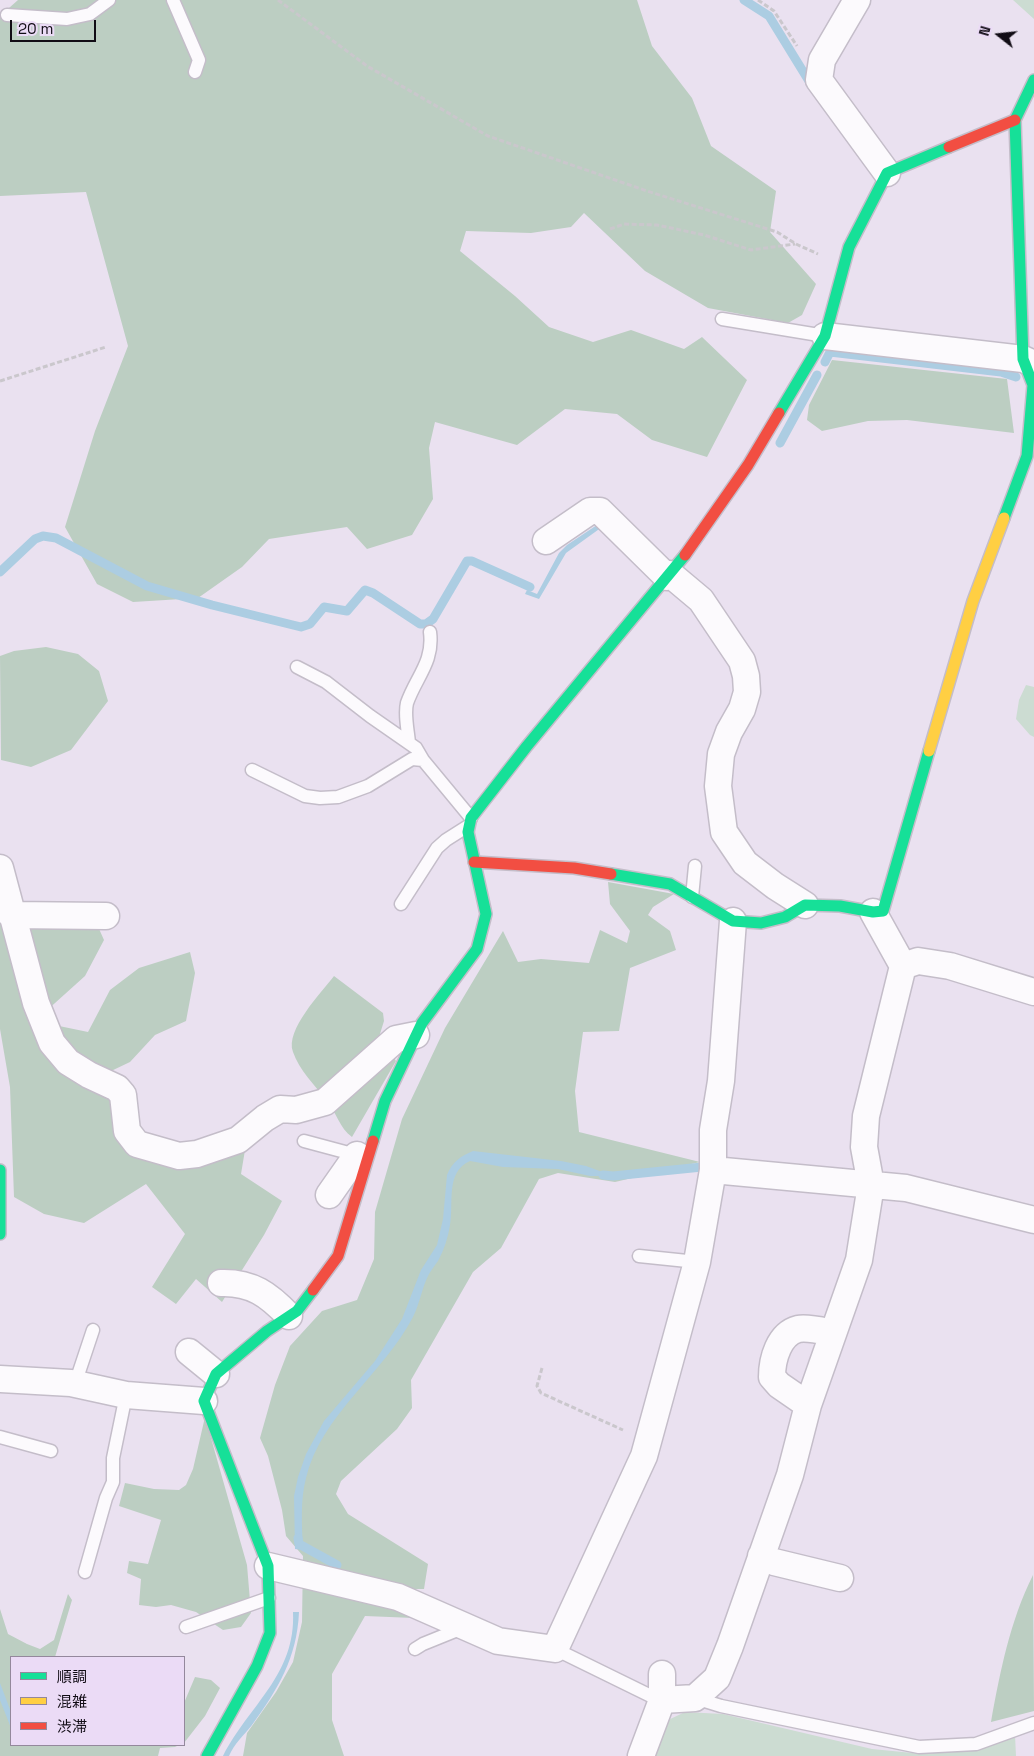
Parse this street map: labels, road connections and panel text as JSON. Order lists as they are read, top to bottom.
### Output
{
  "legend": ["順調", "混雑", "渋滞"],
  "scale_bar": "20 m",
  "north": "left"
}
